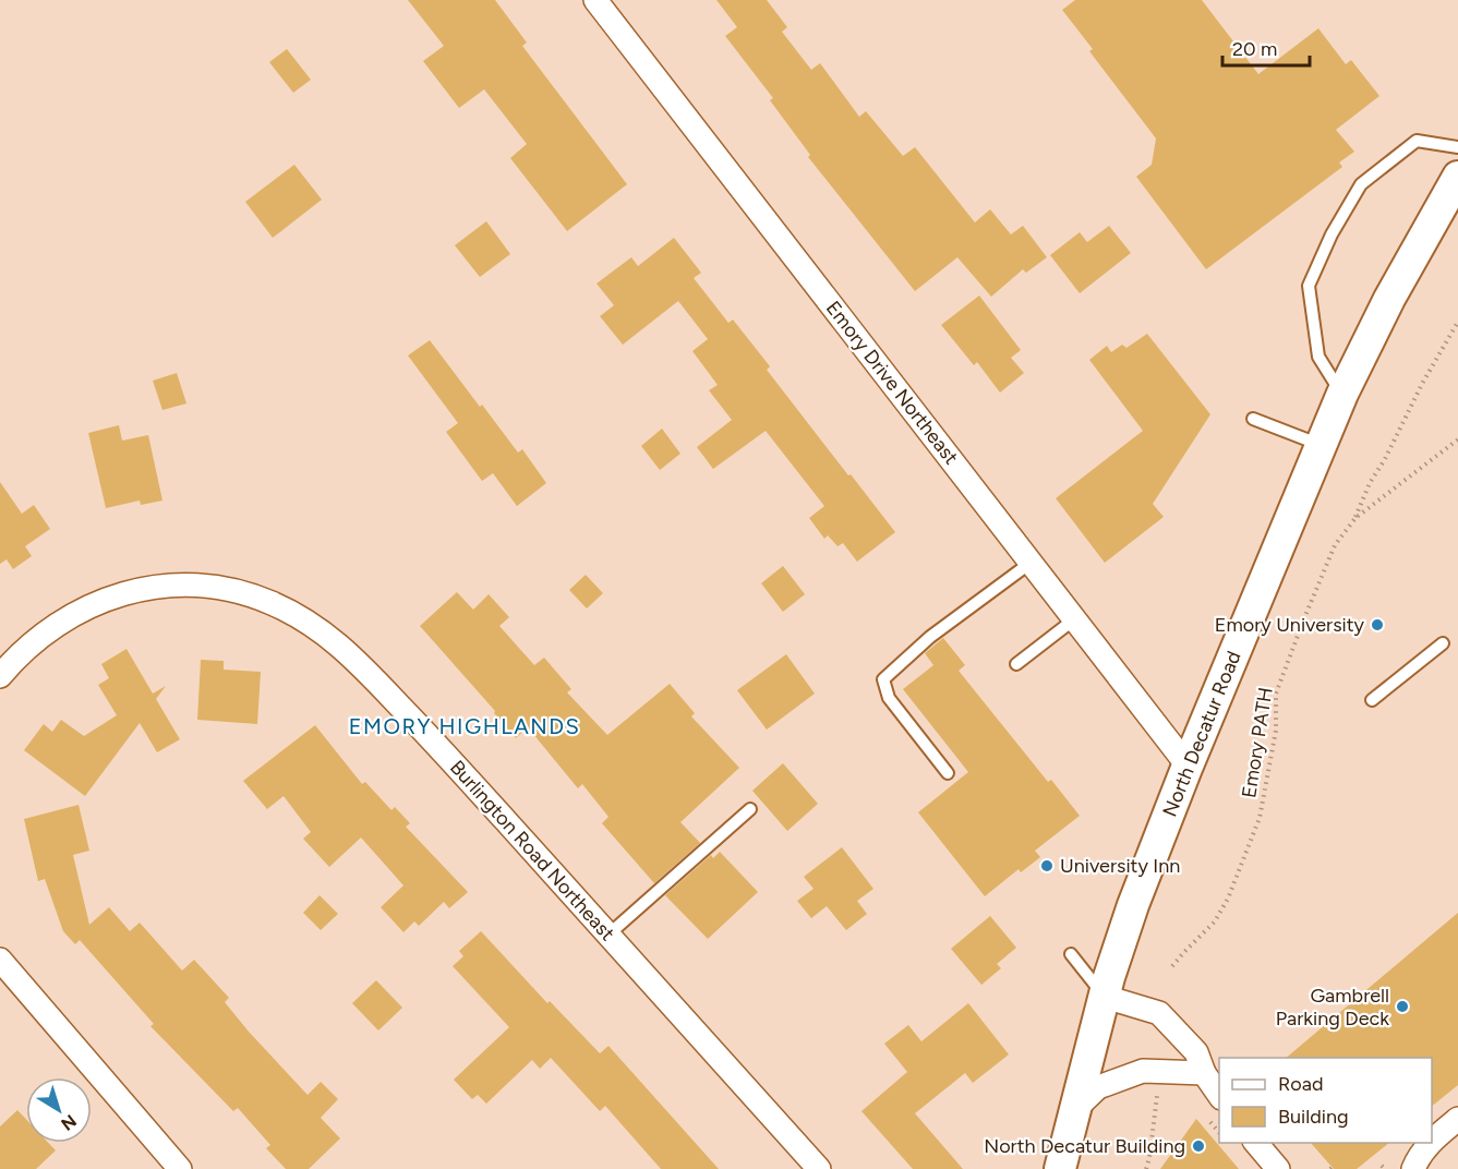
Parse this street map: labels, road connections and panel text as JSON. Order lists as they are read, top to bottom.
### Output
{
  "streets": {
    "main road": ["North Decatur Road"],
    "street": ["Emory Drive Northeast", "Burlington Road Northeast"],
    "path": ["Emory PATH"]
  },
  "crossings": [
    ["Emory Drive Northeast", "North Decatur Road"]
  ],
  "districts": ["EMORY HIGHLANDS"],
  "places": [
    "Emory University",
    "University Inn",
    "Gambrell Parking Deck",
    "North Decatur Building"
  ],
  "legend": ["Road", "Building"],
  "scale_bar": "20 m",
  "north": "bottom right"
}
